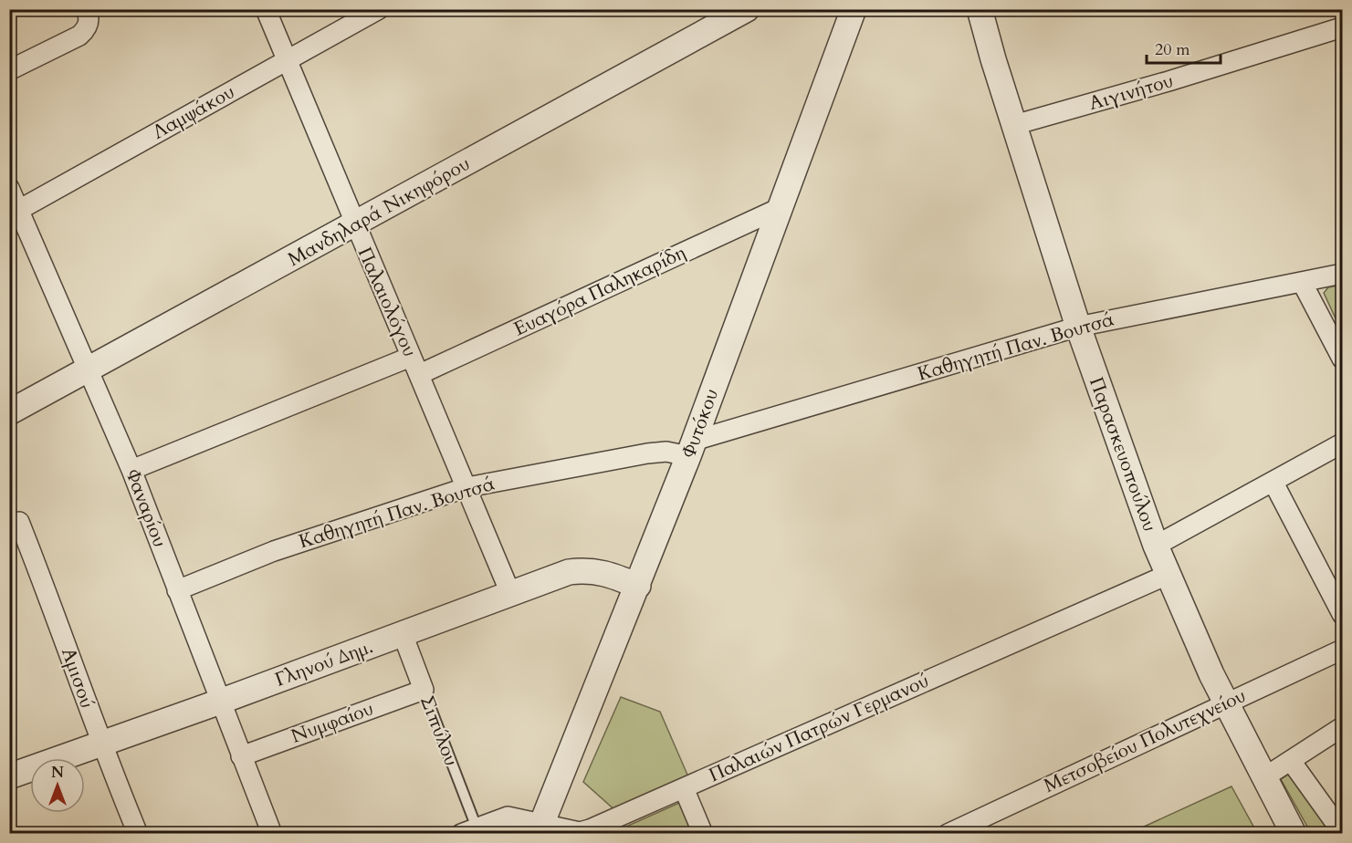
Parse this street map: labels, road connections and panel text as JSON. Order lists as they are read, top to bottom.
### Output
{
  "streets": {
    "street": [
      "Αιγινήτου",
      "Λαμψάκου",
      "Μανδηλαρά Νικηφόρου",
      "Ευαγόρα Παληκαρίδη",
      "Παλαιολόγου",
      "Καθηγητή Παν. Βουτσά",
      "Φυτόκου",
      "Παρασκευοπούλου",
      "Φαναρίου",
      "Γληνού Δημ.",
      "Αμισού",
      "Νυμφαίου",
      "Παλαιών Πατρών Γερμανού",
      "Σιπύλου",
      "Μετσοβείου Πολυτεχνείου"
    ]
  },
  "crossings": [
    ["Αιγινήτου", "Παρασκευοπούλου"],
    ["Λαμψάκου", "Παλαιολόγου"],
    ["Λαμψάκου", "Φαναρίου"],
    ["Μανδηλαρά Νικηφόρου", "Παλαιολόγου"],
    ["Μανδηλαρά Νικηφόρου", "Φαναρίου"],
    ["Ευαγόρα Παληκαρίδη", "Παλαιολόγου"],
    ["Ευαγόρα Παληκαρίδη", "Φυτόκου"],
    ["Παλαιολόγου", "Καθηγητή Παν. Βουτσά"],
    ["Παλαιολόγου", "Γληνού Δημ."],
    ["Καθηγητή Παν. Βουτσά", "Φυτόκου"],
    ["Καθηγητή Παν. Βουτσά", "Παρασκευοπούλου"],
    ["Καθηγητή Παν. Βουτσά", "Φαναρίου"],
    ["Φυτόκου", "Γληνού Δημ."],
    ["Φυτόκου", "Παλαιών Πατρών Γερμανού"],
    ["Παρασκευοπούλου", "Παλαιών Πατρών Γερμανού"],
    ["Παρασκευοπούλου", "Μετσοβείου Πολυτεχνείου"],
    ["Φαναρίου", "Γληνού Δημ."],
    ["Φαναρίου", "Νυμφαίου"],
    ["Γληνού Δημ.", "Αμισού"],
    ["Γληνού Δημ.", "Σιπύλου"],
    ["Νυμφαίου", "Σιπύλου"],
    ["Παλαιών Πατρών Γερμανού", "Σιπύλου"]
  ],
  "scale_bar": "20 m",
  "north": "top"
}
